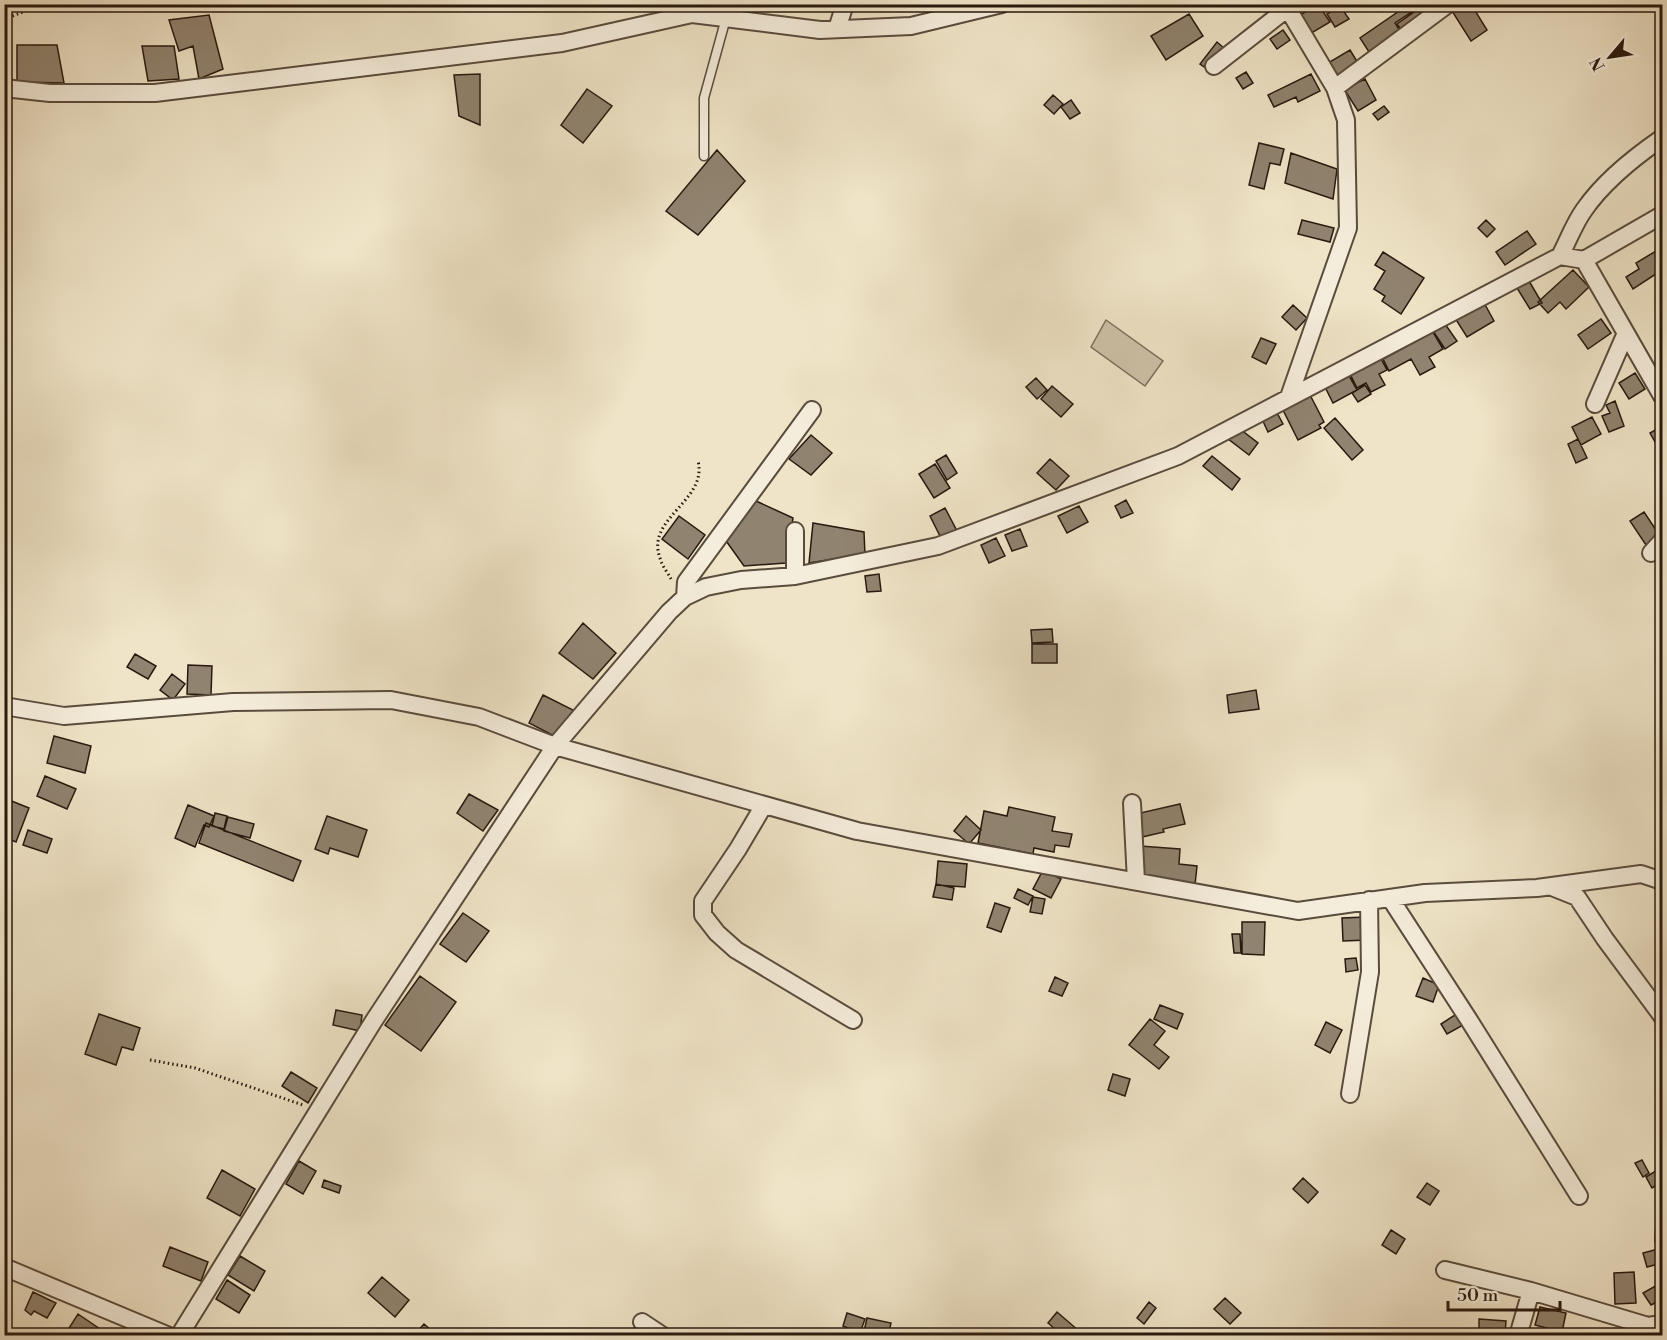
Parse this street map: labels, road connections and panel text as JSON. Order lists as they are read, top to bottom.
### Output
{
  "scale_bar": "50 m",
  "north": "bottom left"
}
